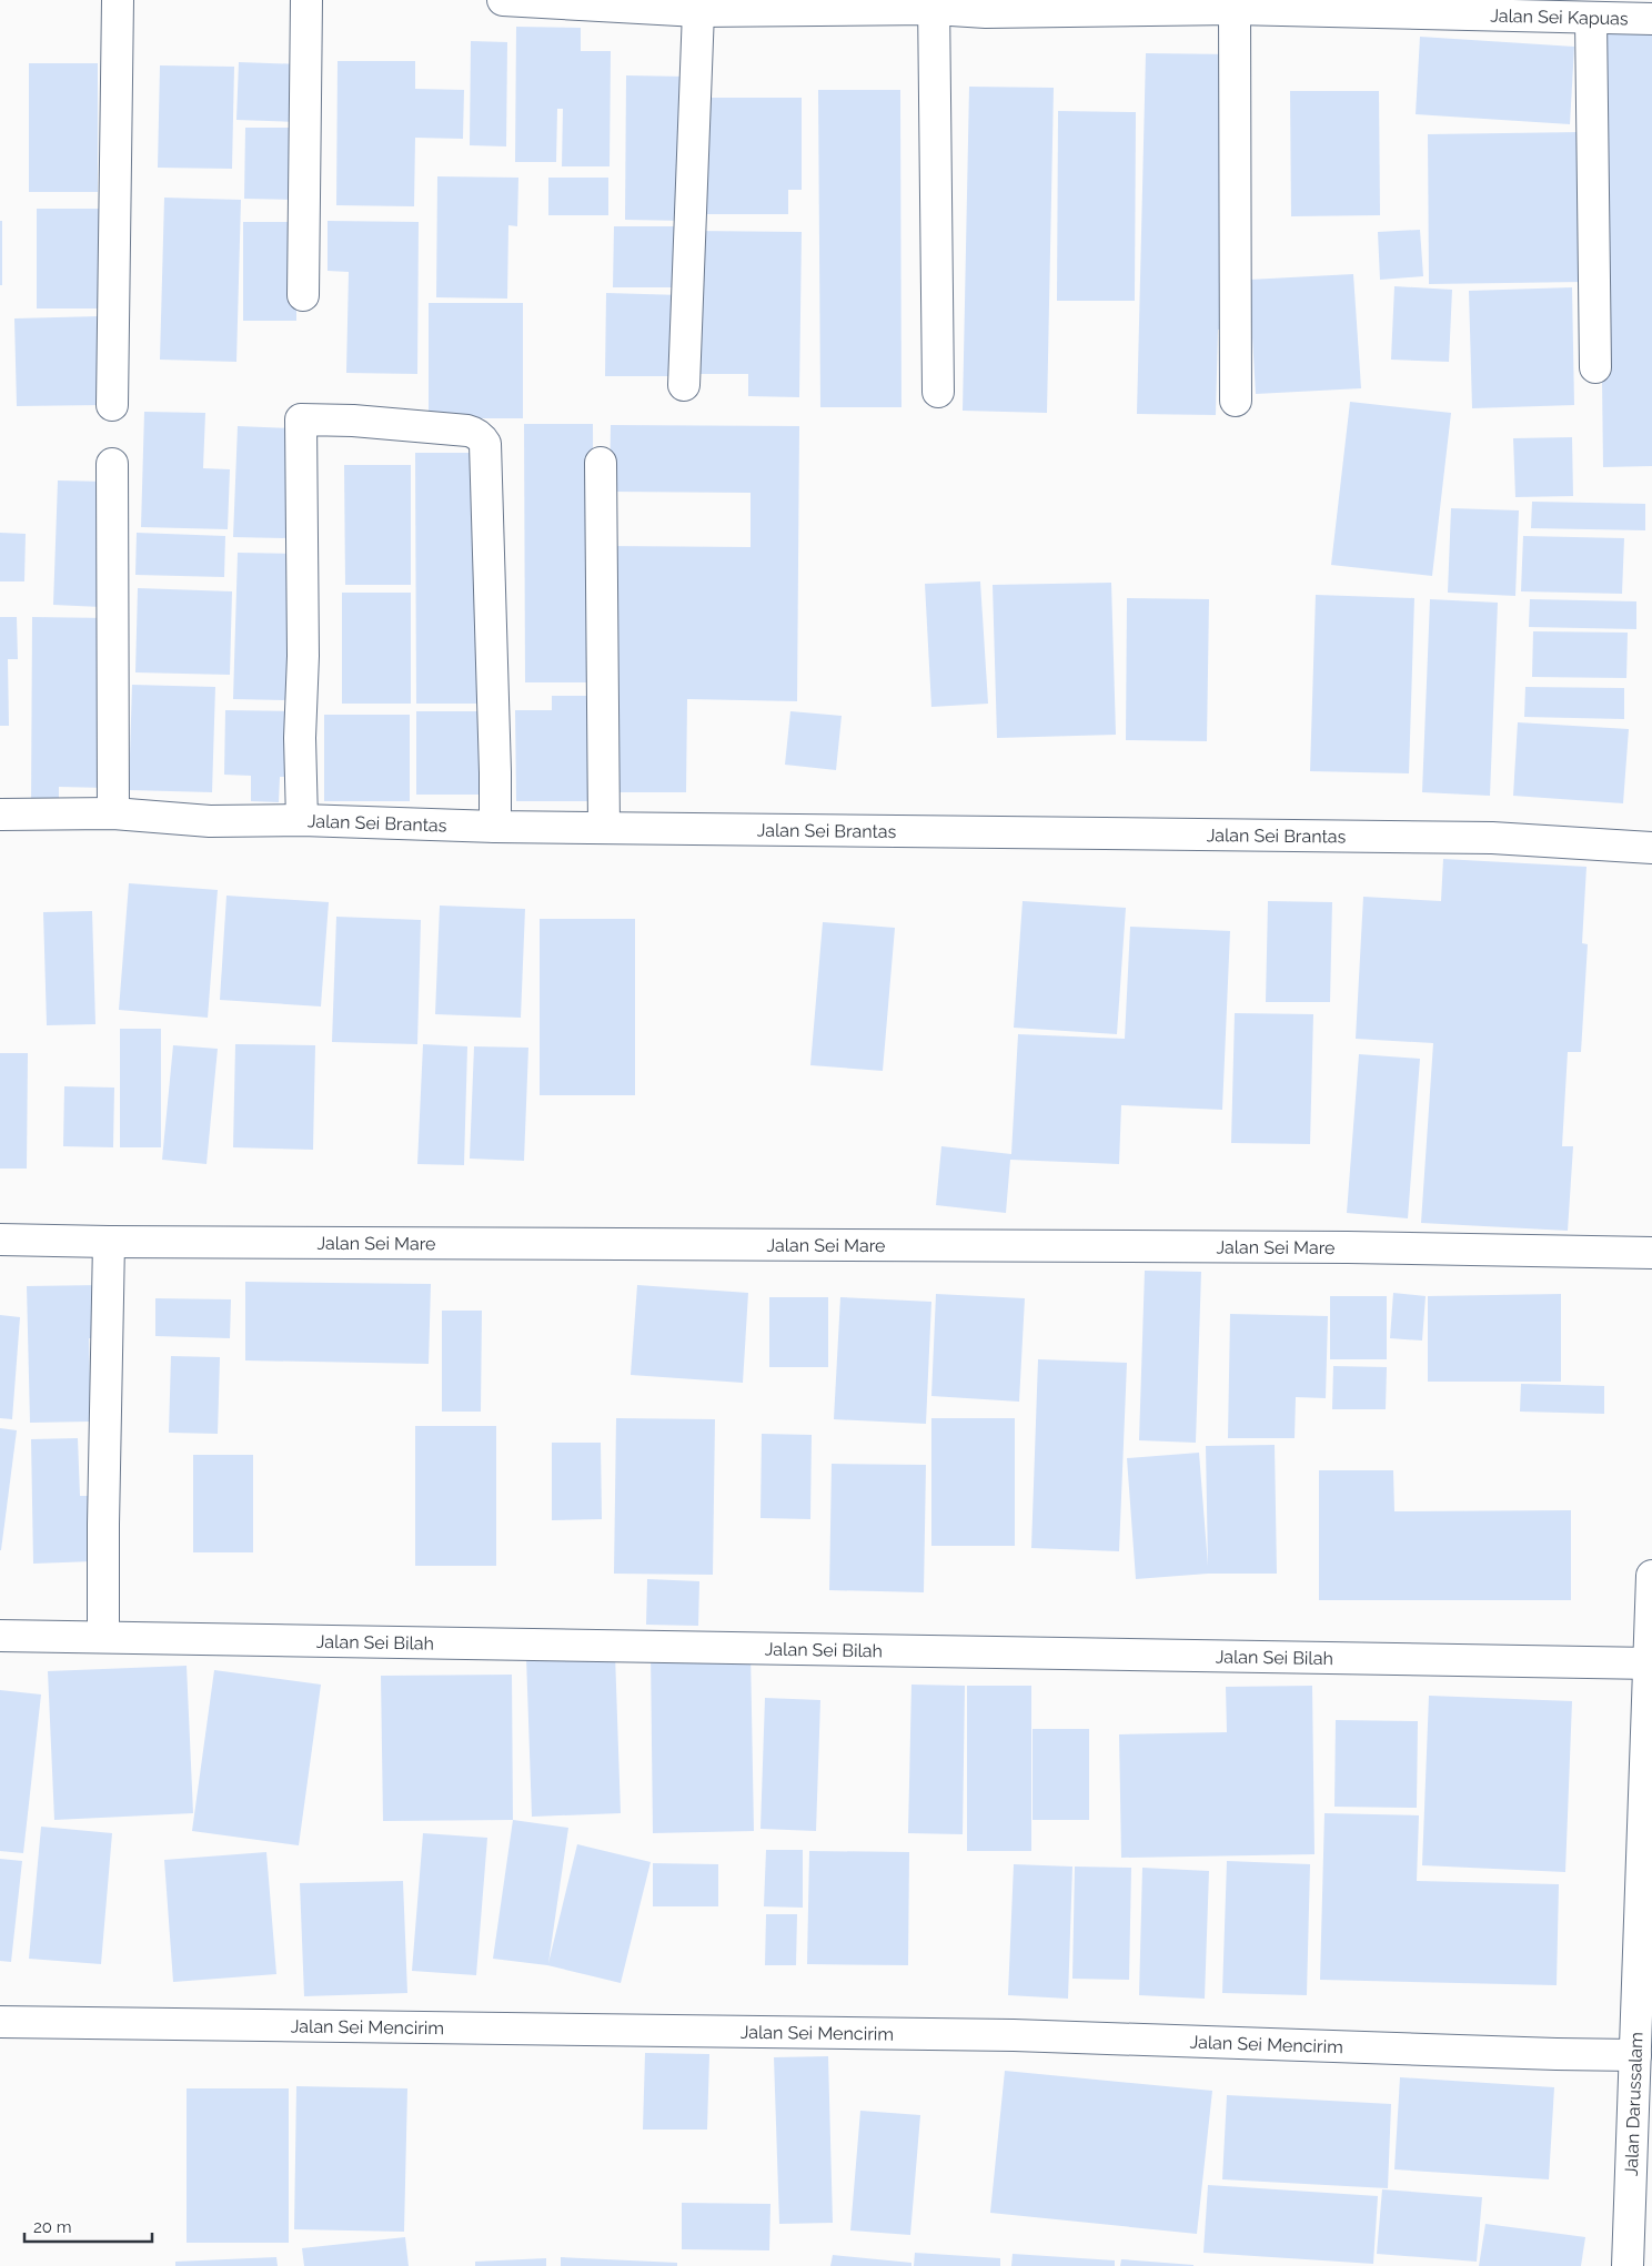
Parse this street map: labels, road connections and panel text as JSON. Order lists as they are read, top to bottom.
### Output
{
  "streets": {
    "street": [
      "Jalan Sei Kapuas",
      "Jalan Sei Brantas",
      "Jalan Sei Mare",
      "Jalan Sei Bilah",
      "Jalan Sei Mencirim",
      "Jalan Darussalam"
    ]
  },
  "crossings": [
    ["Jalan Sei Bilah", "Jalan Darussalam"],
    ["Jalan Sei Mencirim", "Jalan Darussalam"]
  ],
  "scale_bar": "20 m"
}
